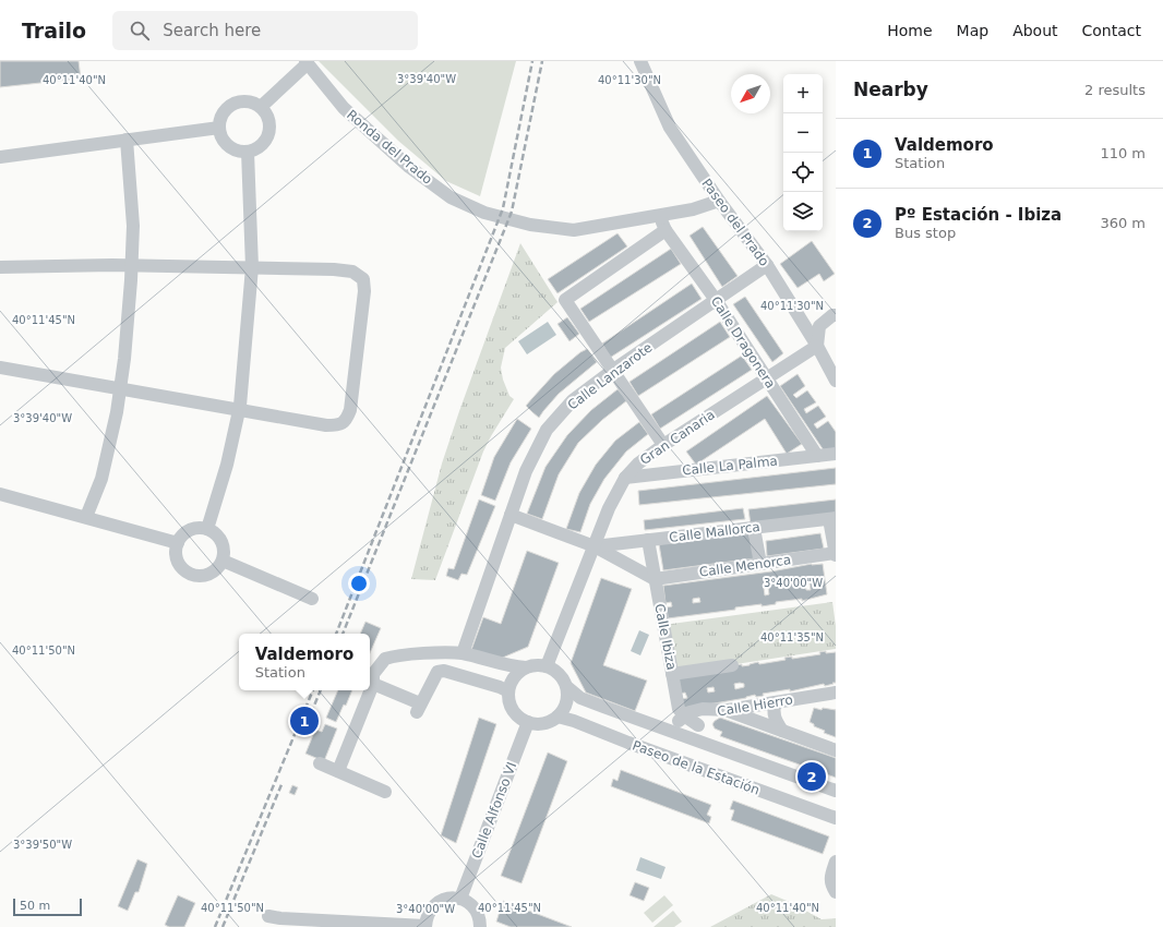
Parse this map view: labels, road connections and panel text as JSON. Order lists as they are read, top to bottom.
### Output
{
  "streets": {
    "street": [
      "Ronda del Prado",
      "Paseo del Prado",
      "Calle Dragonera",
      "Calle Lanzarote",
      "Gran Canaria",
      "Calle La Palma",
      "Calle Mallorca",
      "Calle Menorca",
      "Calle Ibiza",
      "Calle Hierro",
      "Paseo de la Estación",
      "Calle Alfonso VI"
    ]
  },
  "crossings": [
    ["Ronda del Prado", "Paseo del Prado"],
    ["Ronda del Prado", "Calle Dragonera"],
    ["Paseo del Prado", "Calle Lanzarote"],
    ["Paseo del Prado", "Gran Canaria"],
    ["Calle Dragonera", "Calle Lanzarote"],
    ["Calle Dragonera", "Gran Canaria"],
    ["Calle Dragonera", "Calle La Palma"],
    ["Gran Canaria", "Calle La Palma"],
    ["Gran Canaria", "Calle Mallorca"],
    ["Gran Canaria", "Paseo de la Estación"],
    ["Gran Canaria", "Calle Alfonso VI"],
    ["Calle Mallorca", "Calle Ibiza"],
    ["Calle Menorca", "Calle Ibiza"],
    ["Paseo de la Estación", "Calle Alfonso VI"]
  ],
  "scale_bar": "50 m",
  "north": "bottom left",
  "page": {
    "header": "Trailo",
    "search": "Search here",
    "nav": [
      "Home",
      "Map",
      "About",
      "Contact"
    ],
    "heading": ["Nearby", "2 results"],
    "map_buttons": ["+", "−"],
    "list": [
      {
        "mark": "1",
        "name": "Valdemoro",
        "note": "Station",
        "value": "110 m"
      },
      {
        "mark": "2",
        "name": "Pº Estación - Ibiza",
        "note": "Bus stop",
        "value": "360 m"
      }
    ],
    "popup": ["Valdemoro", "Station"],
    "pins": ["1", "2"],
    "scale": "50 m"
  },
  "coordinates": [
    "3°39'40\"W",
    "40°11'40\"N",
    "40°11'30\"N",
    "40°11'45\"N",
    "3°40'00\"W",
    "40°11'35\"N",
    "40°11'50\"N",
    "3°39'50\"W"
  ]
}
